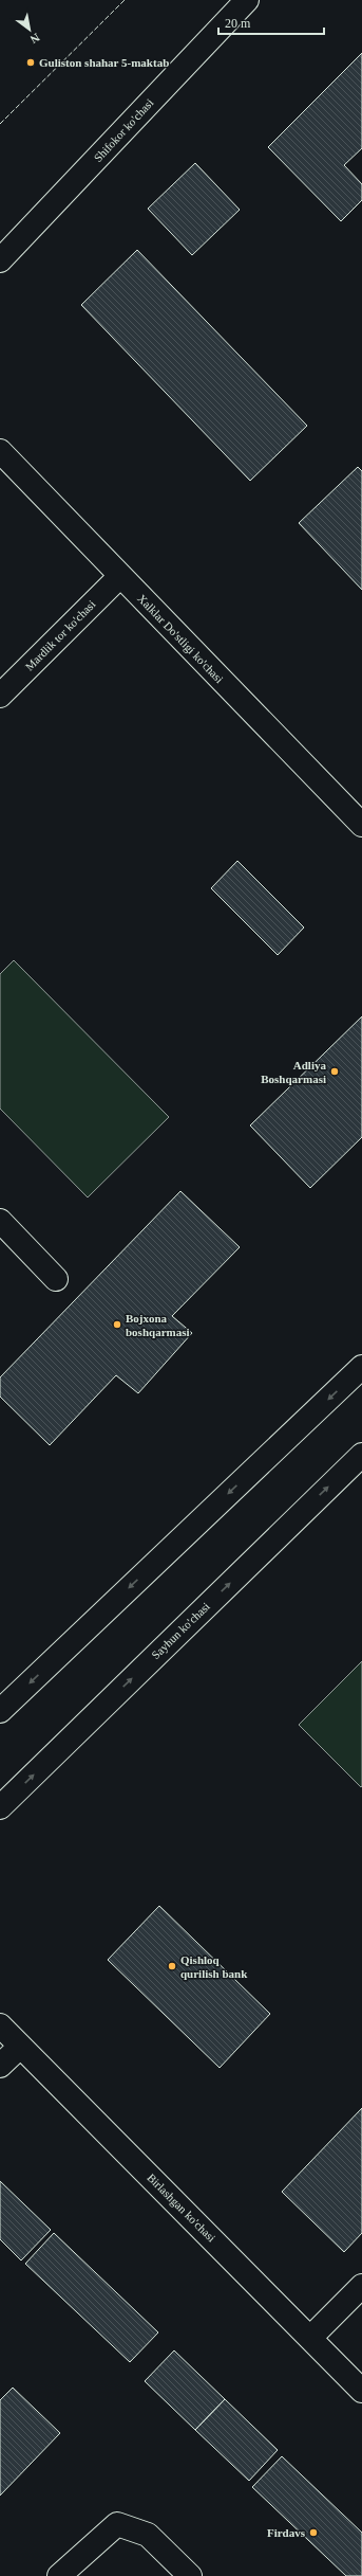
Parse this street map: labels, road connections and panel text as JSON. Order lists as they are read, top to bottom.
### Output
{
  "streets": {
    "street": [
      "Shifokor ko'chasi",
      "Mardlik tor ko'chasi",
      "Xalklar Do'stligi ko'chasi",
      "Sayhun ko'chasi",
      "Birlashgan ko'chasi"
    ]
  },
  "crossings": [
    ["Mardlik tor ko'chasi", "Xalklar Do'stligi ko'chasi"]
  ],
  "places": [
    "Guliston shahar 5-maktab",
    "Adliya Boshqarmasi",
    "Bojxona boshqarmasi",
    "Qishloq qurilish bank",
    "Firdavs"
  ],
  "scale_bar": "20 m",
  "north": "bottom right"
}
